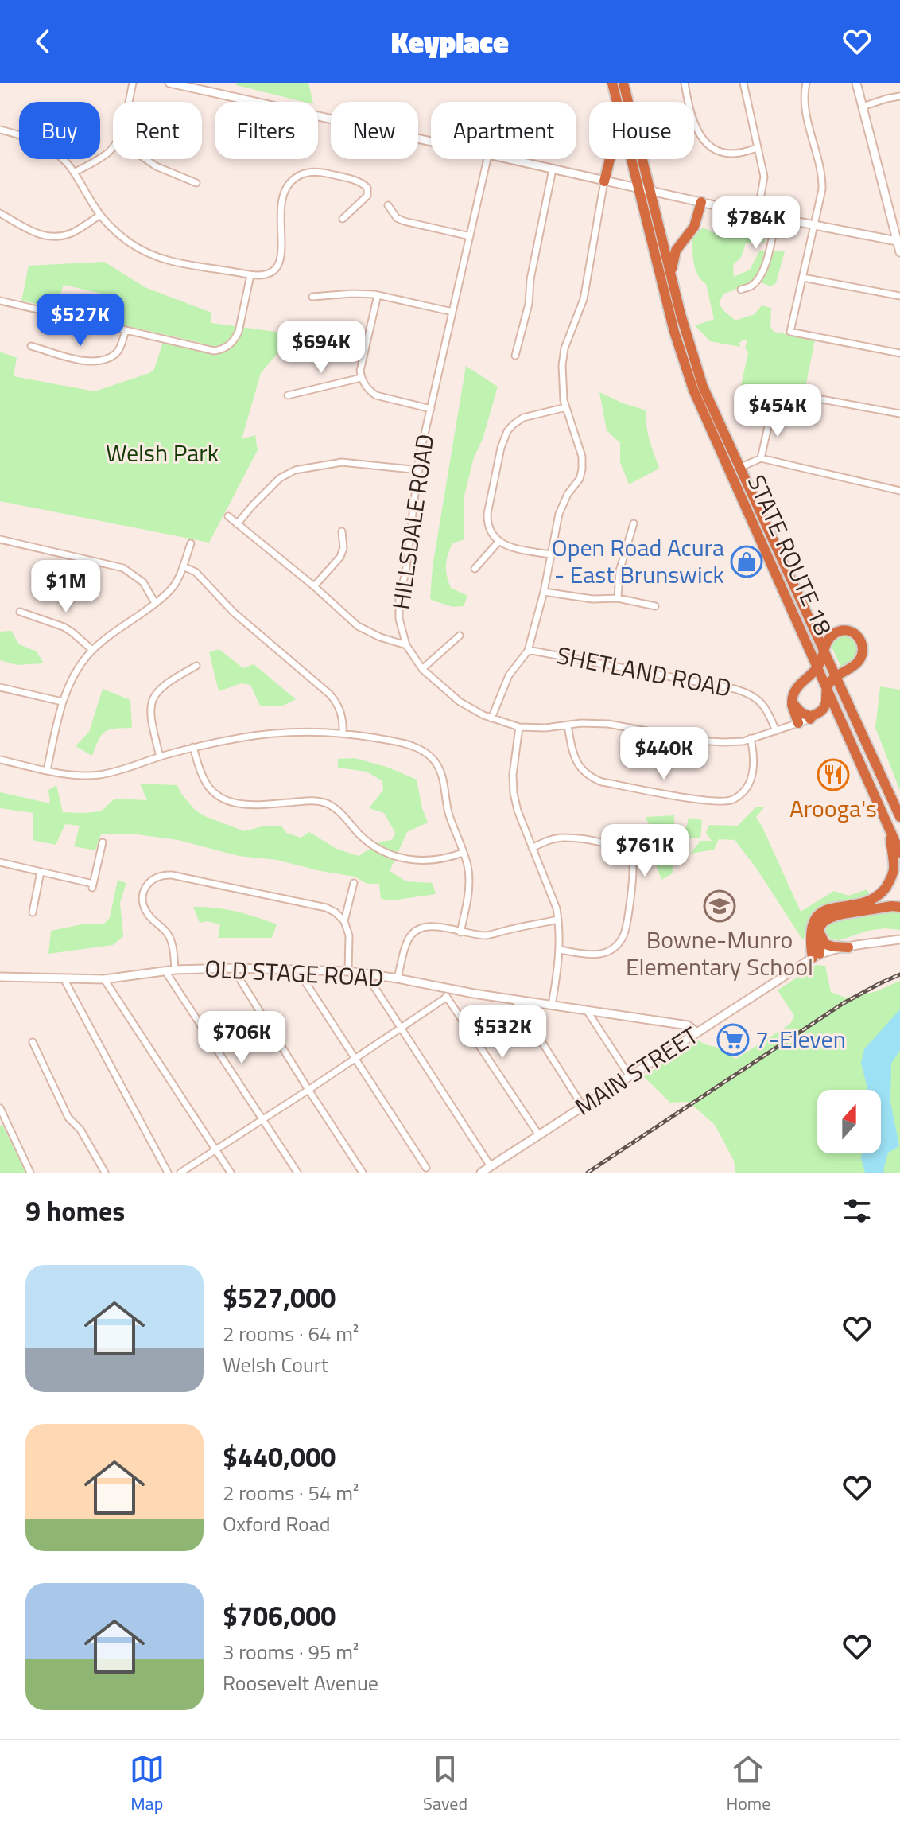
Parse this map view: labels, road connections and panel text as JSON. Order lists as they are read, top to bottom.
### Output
{
  "streets": {
    "highway": ["STATE ROUTE 18"],
    "street": [
      "HILLSDALE ROAD",
      "SHETLAND ROAD",
      "OLD STAGE ROAD",
      "MAIN STREET"
    ]
  },
  "crossings": [
    ["HILLSDALE ROAD", "SHETLAND ROAD"],
    ["OLD STAGE ROAD", "MAIN STREET"]
  ],
  "parks": ["Welsh Park"],
  "places": {
    "shop": ["Open Road Acura - East Brunswick"],
    "restaurant": ["Arooga's"],
    "school or university": ["Bowne-Munro Elementary School"],
    "supermarket": ["7-Eleven"]
  },
  "north": "top",
  "page": {
    "header": "Keyplace",
    "chip": [
      "Buy",
      "Rent",
      "Filters",
      "New",
      "Apartment",
      "House"
    ],
    "price": [
      "$784K",
      "$527K",
      "$694K",
      "$454K",
      "$1M",
      "$440K",
      "$761K",
      "$532K",
      "$706K"
    ],
    "heading": "9 homes",
    "list": [
      {
        "name": "$527,000",
        "note": "2 rooms · 64 m² · Welsh Court"
      },
      {
        "name": "$440,000",
        "note": "2 rooms · 54 m² · Oxford Road"
      },
      {
        "name": "$706,000",
        "note": "3 rooms · 95 m² · Roosevelt Avenue"
      }
    ],
    "tabs": ["Map", "Saved", "Home"]
  }
}
